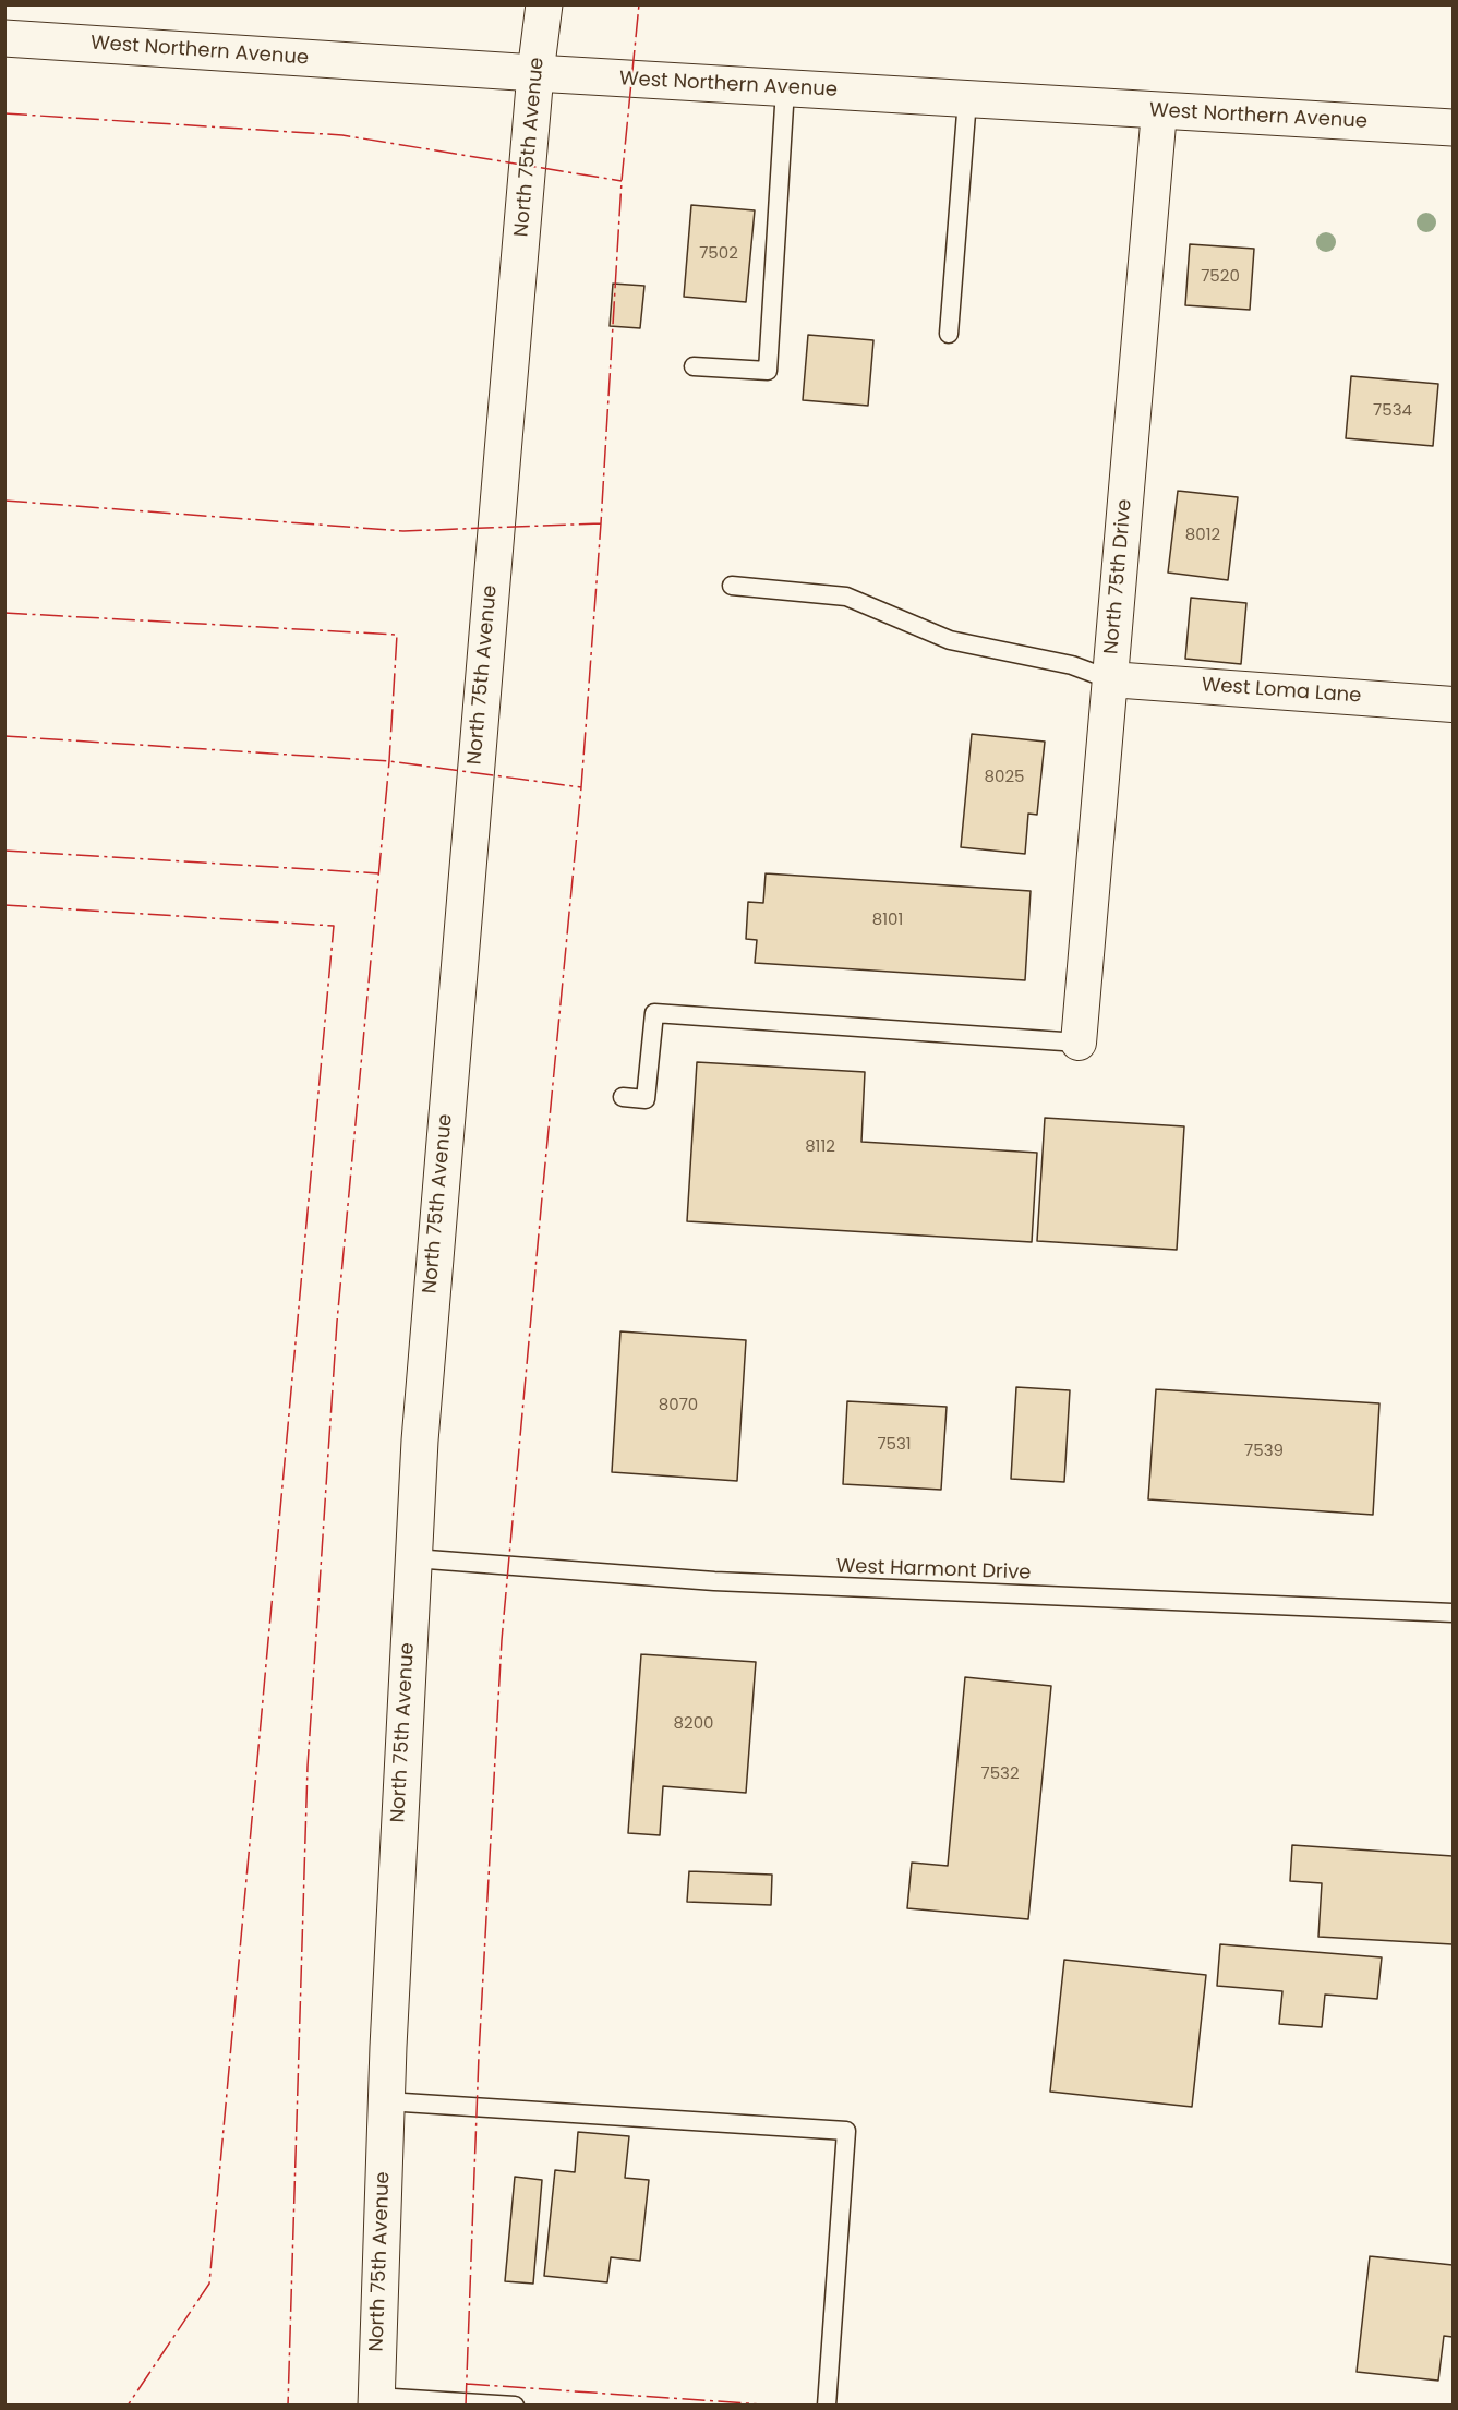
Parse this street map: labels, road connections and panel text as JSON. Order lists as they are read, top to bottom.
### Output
{
  "streets": {
    "main road": ["West Northern Avenue", "North 75th Avenue"],
    "street": ["North 75th Drive", "West Loma Lane"],
    "lane": ["West Harmont Drive"]
  },
  "crossings": [
    ["West Northern Avenue", "North 75th Avenue"],
    ["West Northern Avenue", "North 75th Drive"],
    ["North 75th Avenue", "West Harmont Drive"],
    ["North 75th Drive", "West Loma Lane"]
  ],
  "house_numbers": [
    "7502",
    "7520",
    "7534",
    "8012",
    "8025",
    "8101",
    "8112",
    "8070",
    "7531",
    "7539",
    "8200",
    "7532"
  ]
}
